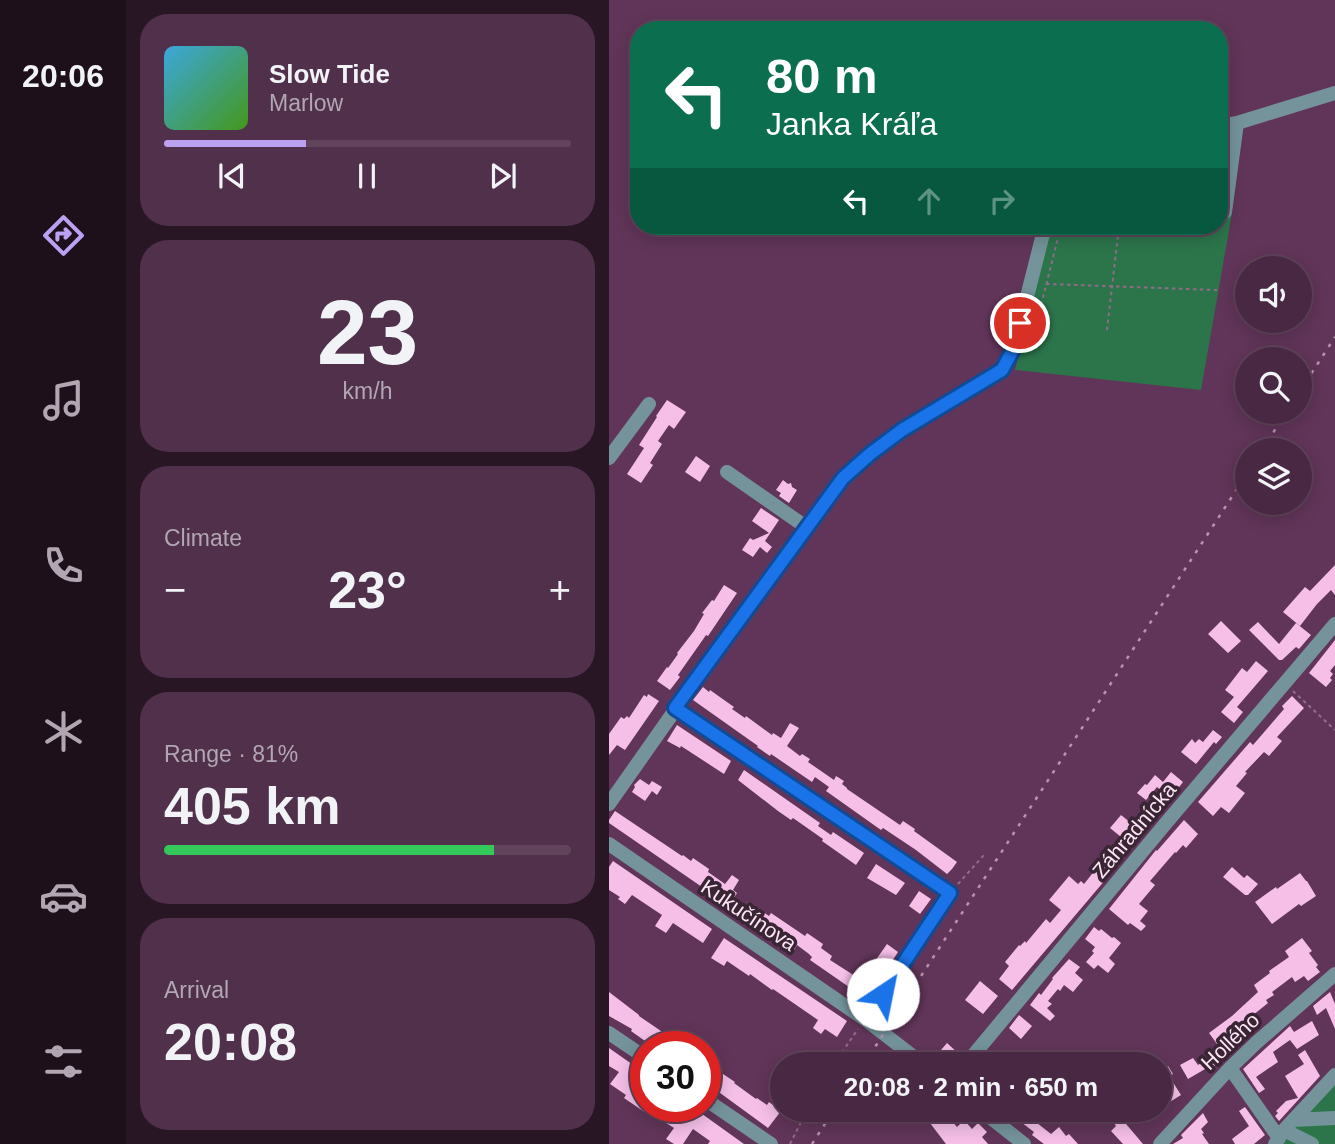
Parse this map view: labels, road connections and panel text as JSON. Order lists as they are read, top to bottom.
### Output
{
  "streets": {
    "street": ["Záhradnícka", "Kukučínova", "Hollého"]
  },
  "page": {
    "tabs": "20:06",
    "turn": ["80 m", "Janka Kráľa"],
    "song": ["Slow Tide", "Marlow"],
    "tile": [
      ["23", "km/h"],
      "Climate",
      ["Range · 81%", "405 km"],
      ["Arrival", "20:08"]
    ],
    "heat": ["−", "23°", "+"],
    "limit": "30",
    "trip": "20:08 · 2 min · 650 m"
  }
}
